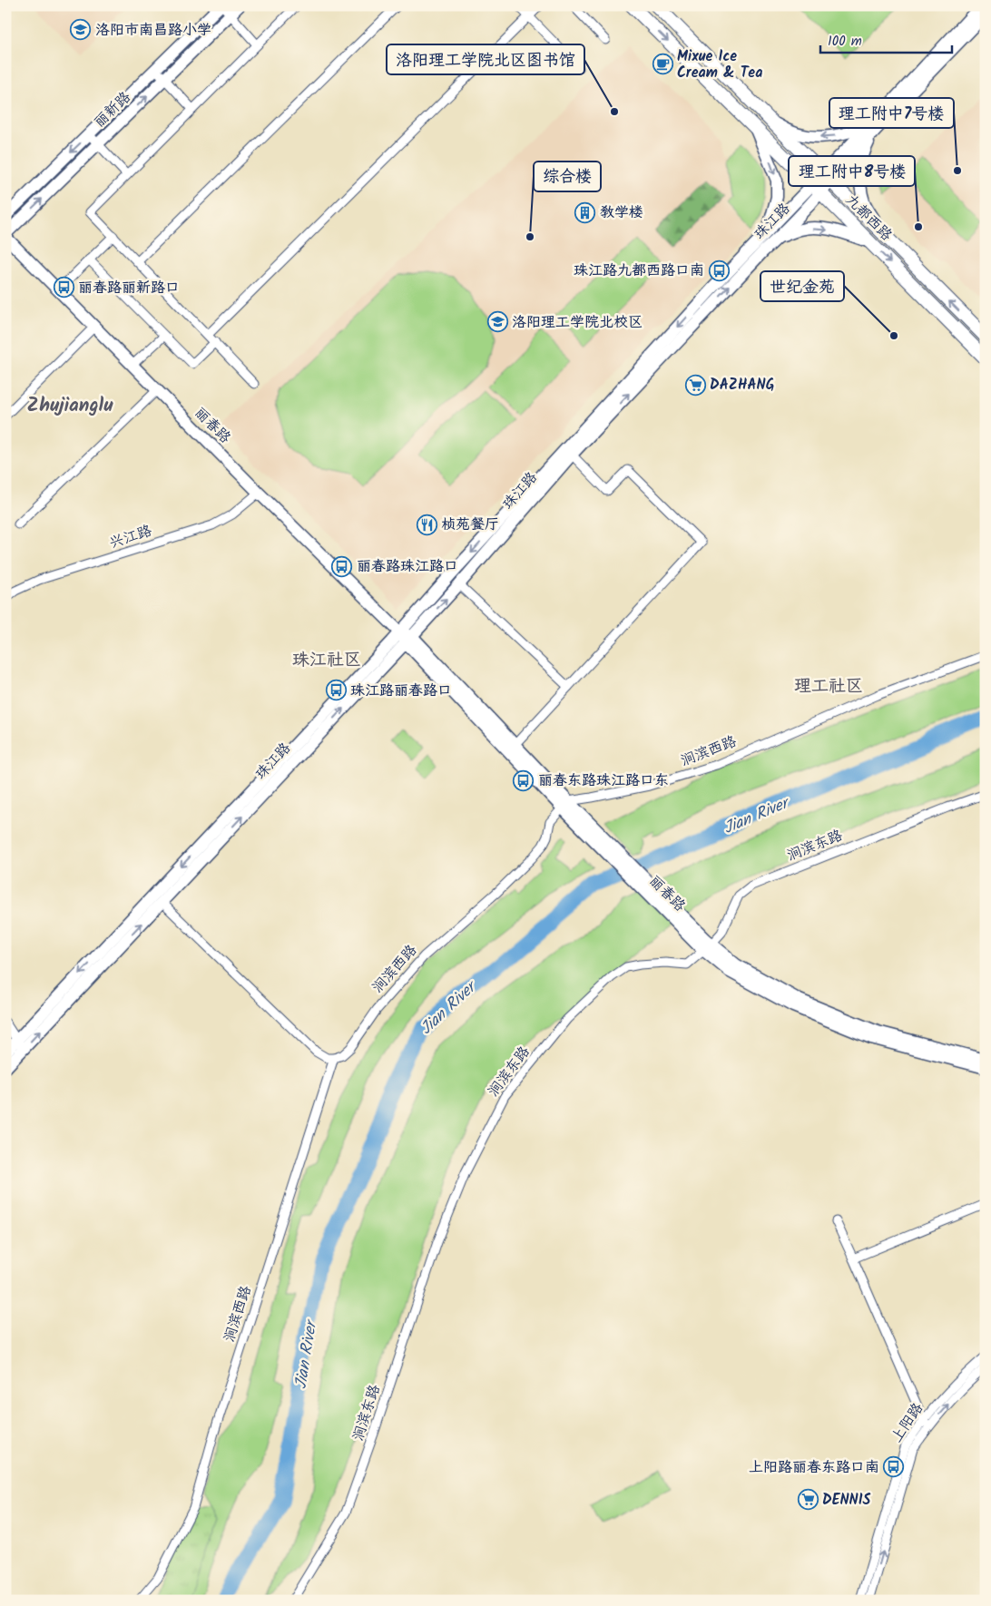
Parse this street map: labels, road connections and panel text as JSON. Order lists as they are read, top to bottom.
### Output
{
  "streets": {
    "main road": [
      "丽新路",
      "九都西路",
      "珠江路",
      "丽春路"
    ],
    "street": [
      "兴江路",
      "涧滨西路",
      "涧滨东路",
      "上阳路"
    ]
  },
  "crossings": [
    ["丽新路", "丽春路"],
    ["九都西路", "珠江路"],
    ["珠江路", "丽春路"],
    ["丽春路", "兴江路"],
    ["丽春路", "涧滨西路"],
    ["丽春路", "涧滨东路"]
  ],
  "districts": ["Zhujianglu", "珠江社区", "理工社区"],
  "water": ["Jian River"],
  "places": {
    "school or university": ["洛阳市南昌路小学", "洛阳理工学院北校区"],
    "cafe": ["Mixue Ice Cream & Tea"],
    "other": [
      "洛阳理工学院北区图书馆",
      "理工附中7号楼",
      "理工附中8号楼",
      "综合楼",
      "世纪金苑"
    ],
    "building": ["教学楼"],
    "bus stop": [
      "珠江路九都西路口南",
      "丽春路丽新路口",
      "丽春路珠江路口",
      "珠江路丽春路口",
      "丽春东路珠江路口东",
      "上阳路丽春东路口南"
    ],
    "supermarket": ["DAZHANG", "DENNIS"],
    "restaurant": ["桢苑餐厅"]
  },
  "scale_bar": "100 m"
}
